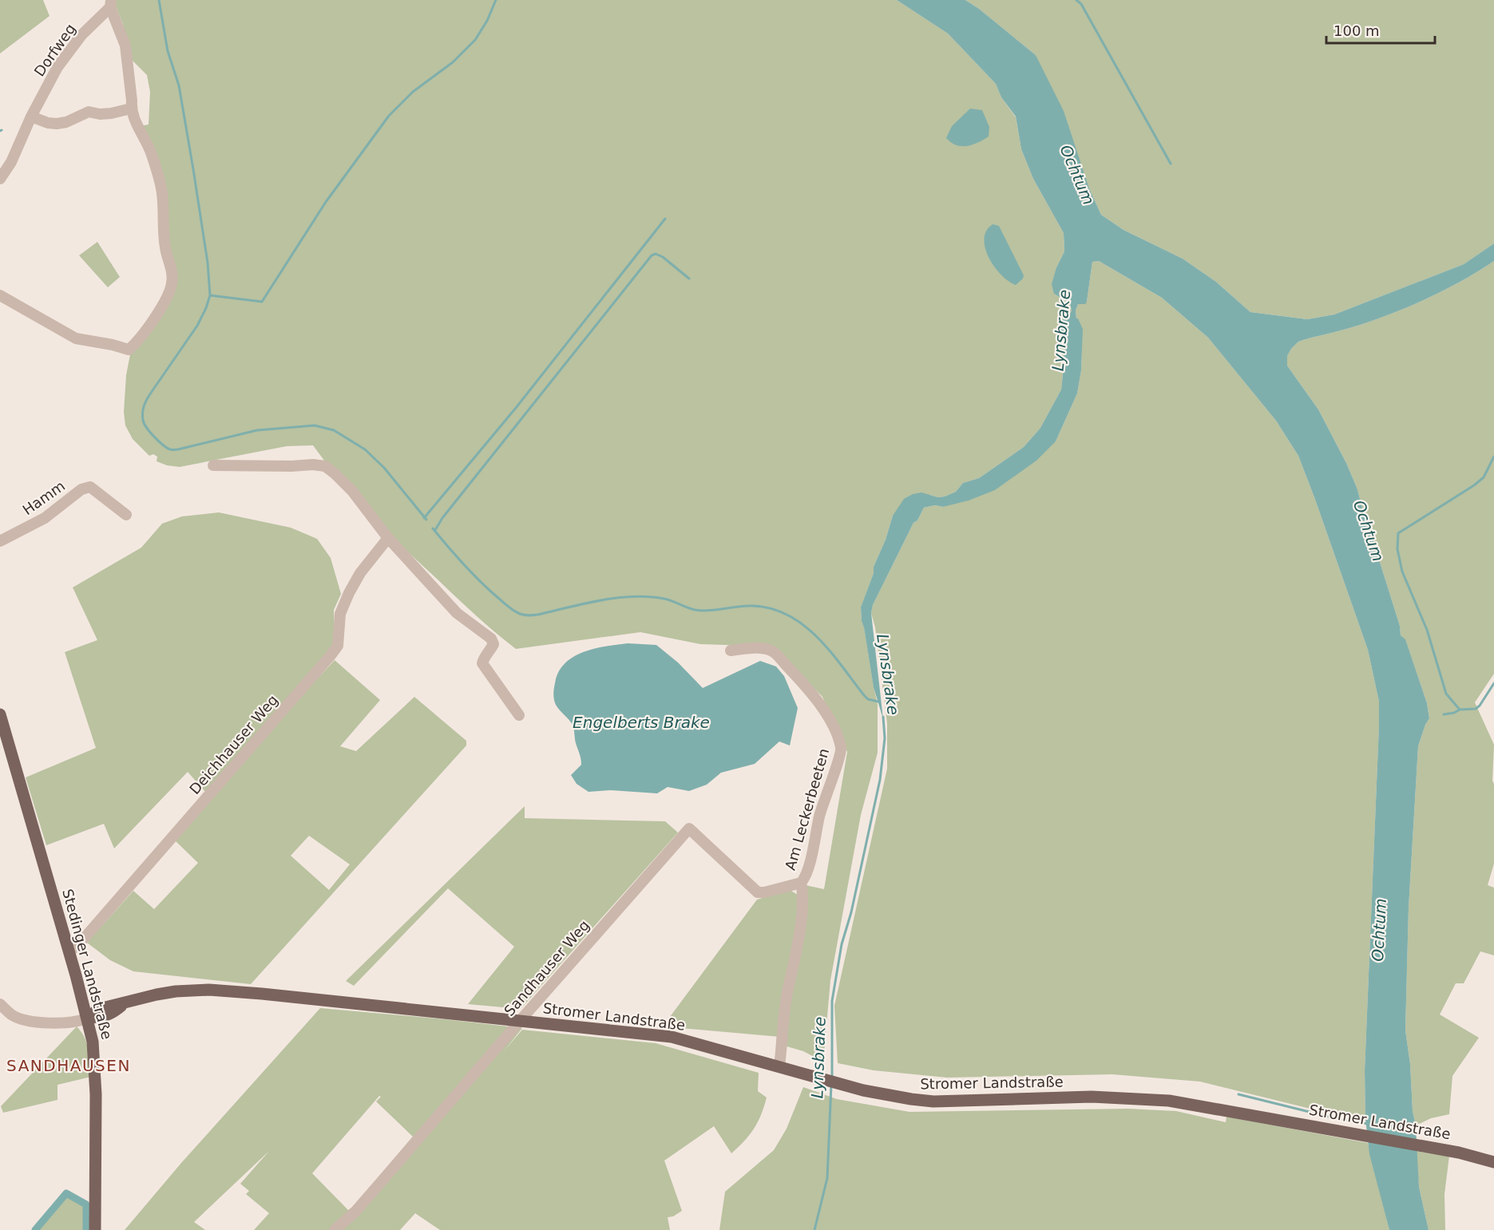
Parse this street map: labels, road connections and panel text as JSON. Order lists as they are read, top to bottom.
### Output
{
  "streets": {
    "main road": ["Stedinger Landstraße", "Stromer Landstraße"],
    "street": [
      "Dorfweg",
      "Hamm",
      "Deichhauser Weg",
      "Am Leckerbeeten",
      "Sandhauser Weg"
    ]
  },
  "crossings": [
    ["Deichhauser Weg", "Stedinger Landstraße"],
    ["Am Leckerbeeten", "Sandhauser Weg"],
    ["Am Leckerbeeten", "Stromer Landstraße"],
    ["Stedinger Landstraße", "Stromer Landstraße"],
    ["Sandhauser Weg", "Stromer Landstraße"]
  ],
  "districts": ["SANDHAUSEN"],
  "water": ["Ochtum", "Lynsbrake", "Engelberts Brake"],
  "scale_bar": "100 m"
}
